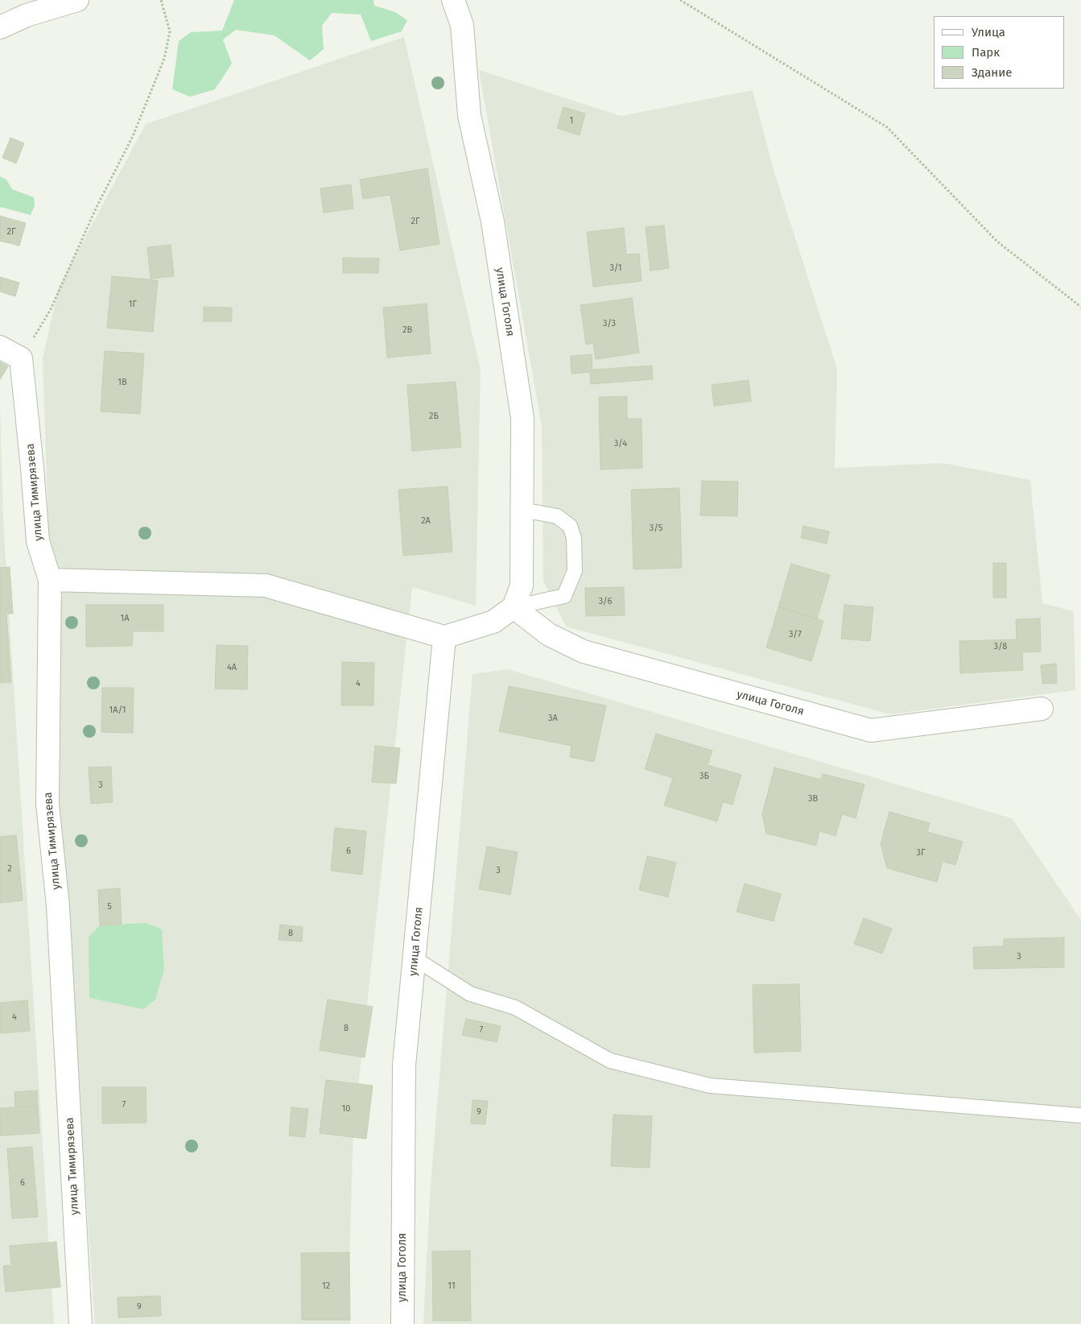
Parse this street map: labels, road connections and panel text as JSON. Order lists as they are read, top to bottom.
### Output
{
  "streets": {
    "street": ["улица Гоголя", "улица Тимирязева"]
  },
  "house_numbers": [
    "1",
    "2Г",
    "2Г",
    "3/1",
    "1Г",
    "3/3",
    "2В",
    "1В",
    "2Б",
    "3/4",
    "2А",
    "3/5",
    "3/6",
    "1А",
    "3/7",
    "3/8",
    "4А",
    "4",
    "1А/1",
    "3А",
    "3Б",
    "3",
    "3В",
    "6",
    "3Г",
    "2",
    "3",
    "5",
    "8",
    "3",
    "4",
    "8",
    "7",
    "7",
    "10",
    "9",
    "6",
    "12",
    "11",
    "9"
  ],
  "legend": ["Улица", "Парк", "Здание"]
}
